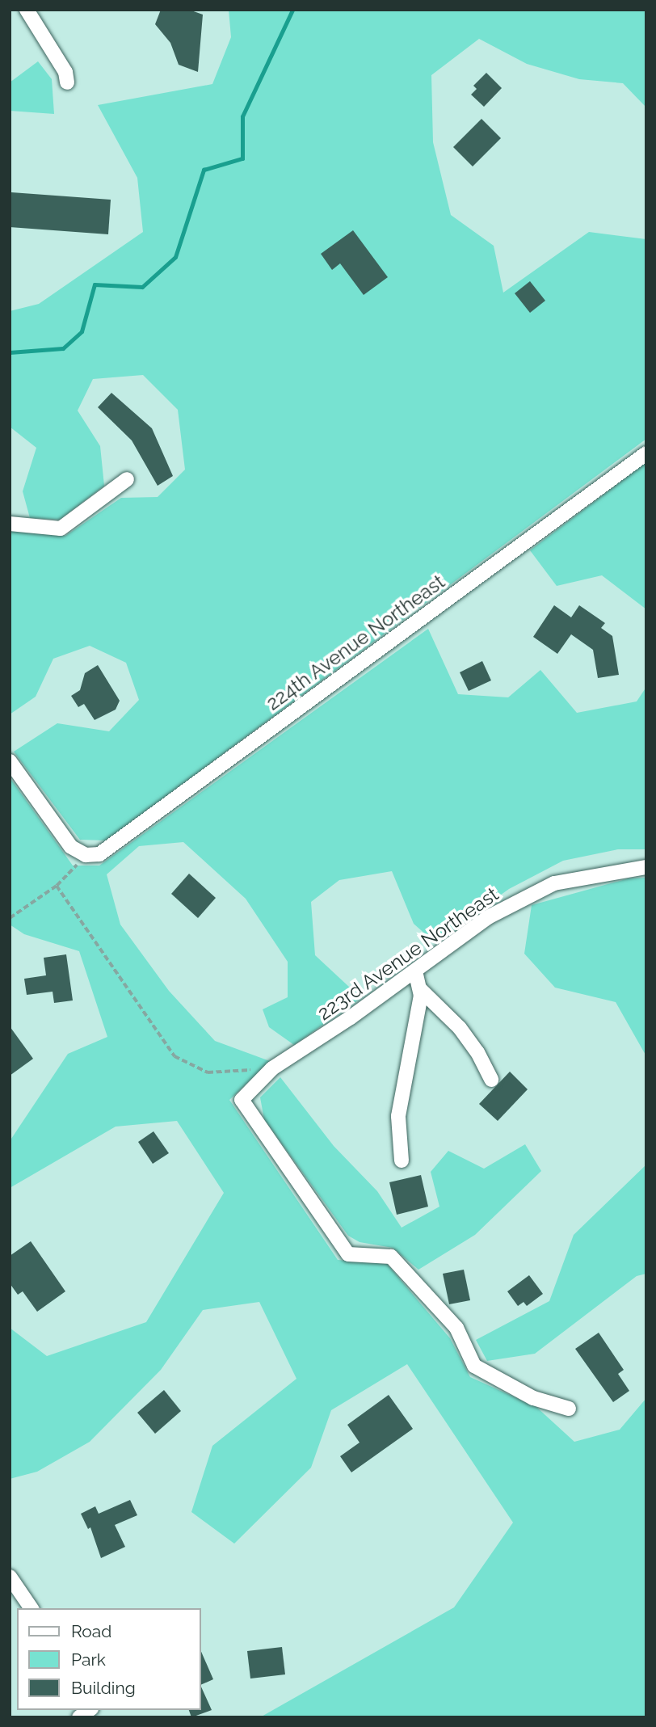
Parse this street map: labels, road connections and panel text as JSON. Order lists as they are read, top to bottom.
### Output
{
  "streets": {
    "street": ["224th Avenue Northeast", "223rd Avenue Northeast"]
  },
  "legend": ["Road", "Park", "Building"]
}
